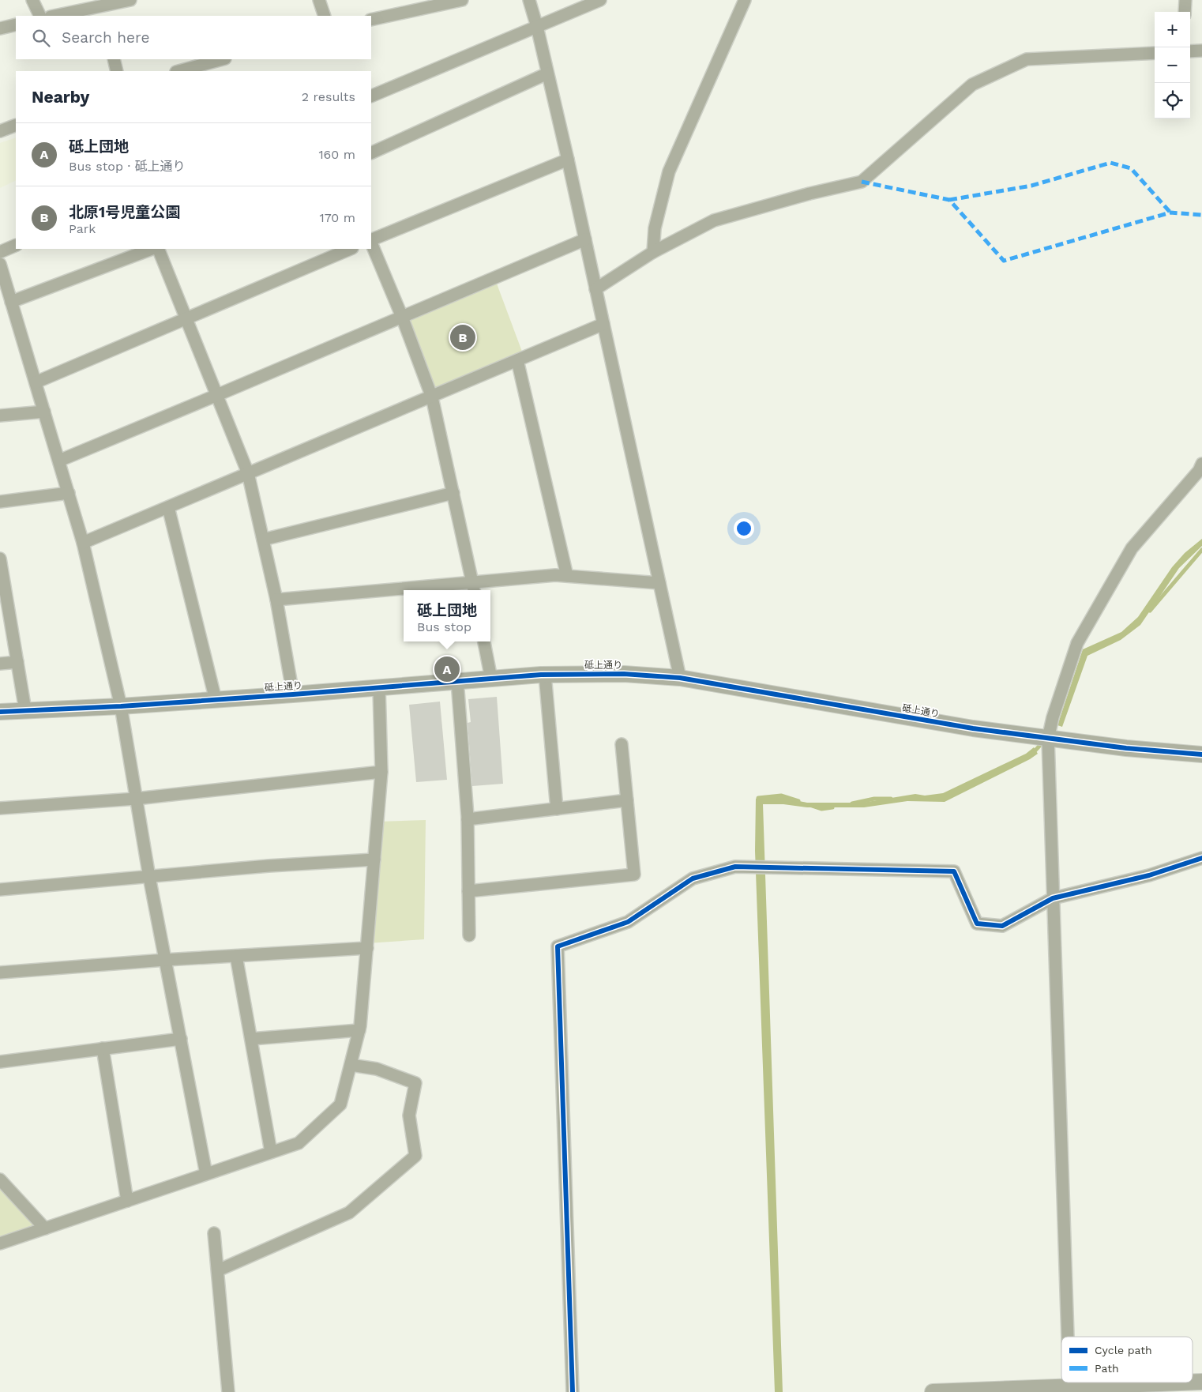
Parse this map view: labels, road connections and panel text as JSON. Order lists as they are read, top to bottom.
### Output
{
  "streets": {
    "street": ["砥上通り"]
  },
  "legend": ["Cycle path", "Path"],
  "page": {
    "map_buttons": ["+", "−"],
    "search": "Search here",
    "heading": ["Nearby", "2 results"],
    "list": [
      {
        "mark": "A",
        "name": "砥上団地",
        "note": "Bus stop · 砥上通り",
        "value": "160 m"
      },
      {
        "mark": "B",
        "name": "北原1号児童公園",
        "note": "Park",
        "value": "170 m"
      }
    ],
    "pins": ["B", "A"],
    "popup": ["砥上団地", "Bus stop"]
  }
}
